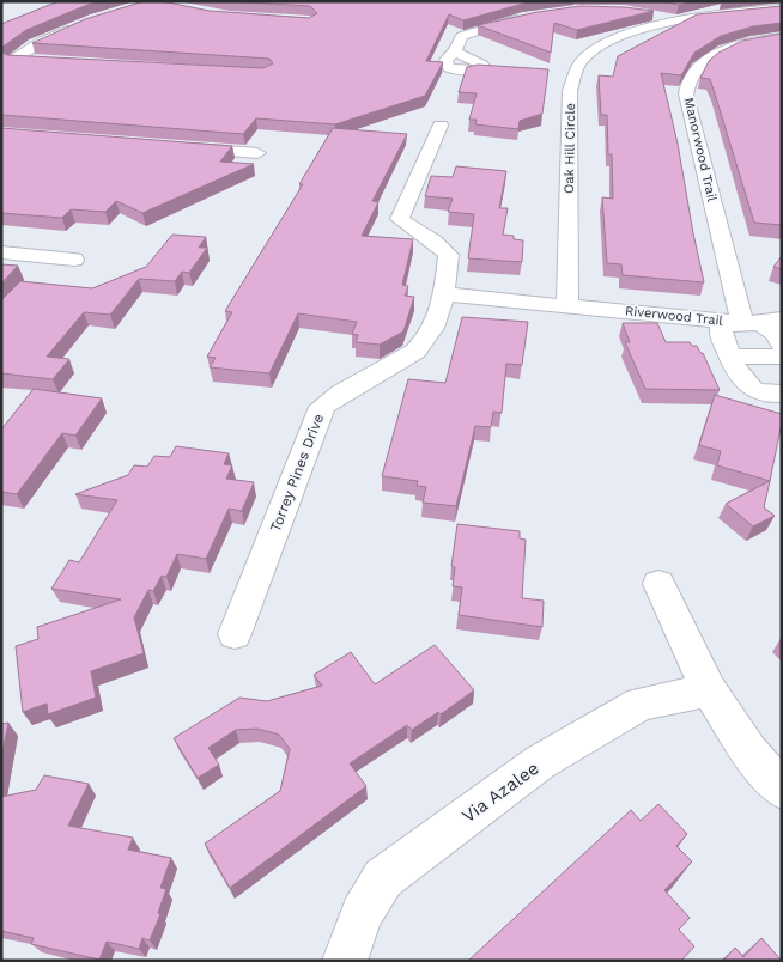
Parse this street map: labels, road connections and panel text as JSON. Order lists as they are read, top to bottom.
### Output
{
  "streets": {
    "street": [
      "Oak Hill Circle",
      "Manorwood Trail",
      "Riverwood Trail",
      "Torrey Pines Drive",
      "Via Azalee"
    ]
  },
  "crossings": [
    ["Oak Hill Circle", "Riverwood Trail"],
    ["Manorwood Trail", "Riverwood Trail"]
  ]
}
